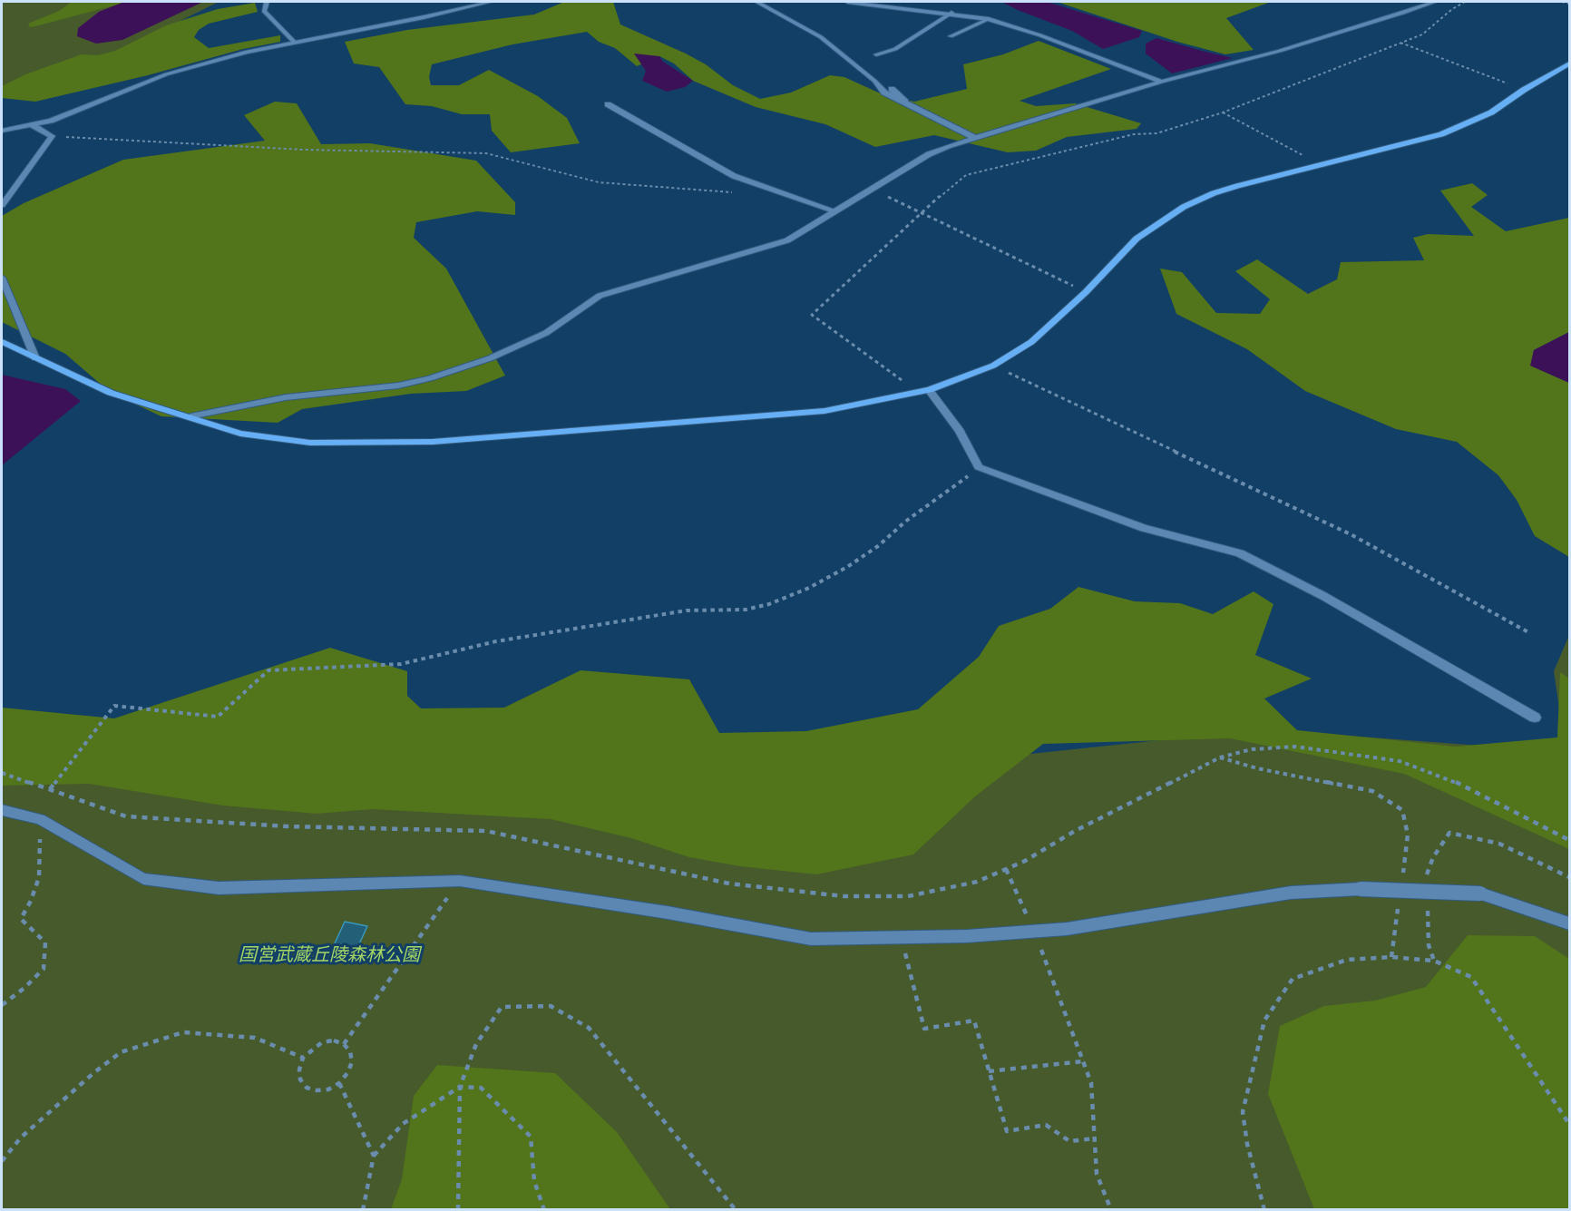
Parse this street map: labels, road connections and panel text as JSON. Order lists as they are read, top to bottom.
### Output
{
  "parks": ["国営武蔵丘陵森林公園"]
}
